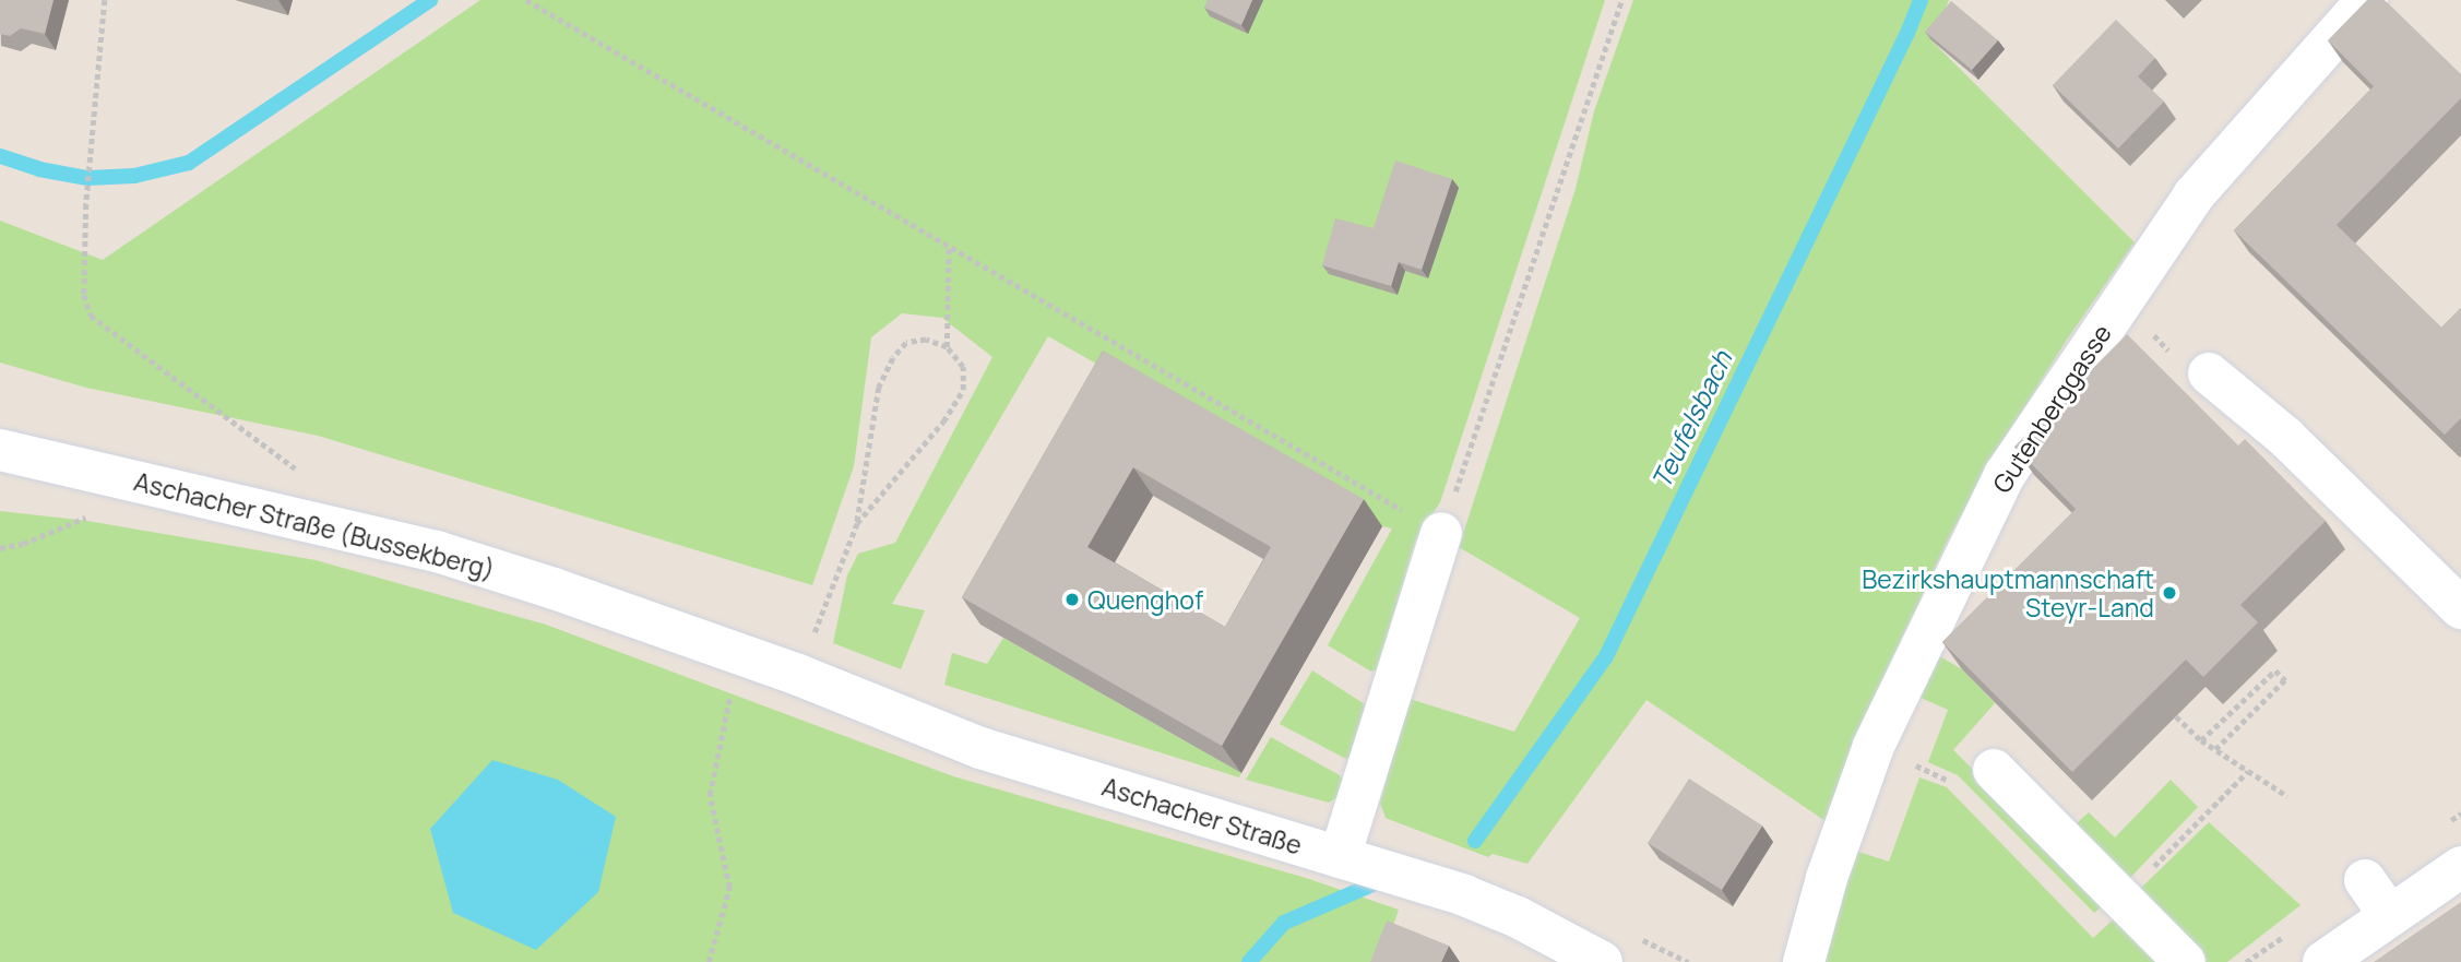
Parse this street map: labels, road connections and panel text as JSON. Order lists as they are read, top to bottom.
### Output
{
  "streets": {
    "street": ["Gutenberggasse", "Aschacher Straße (Bussekberg)", "Aschacher Straße"]
  },
  "crossings": [
    ["Aschacher Straße (Bussekberg)", "Aschacher Straße"]
  ],
  "water": ["Teufelsbach"],
  "places": ["Bezirkshauptmannschaft Steyr-Land", "Quenghof"]
}
